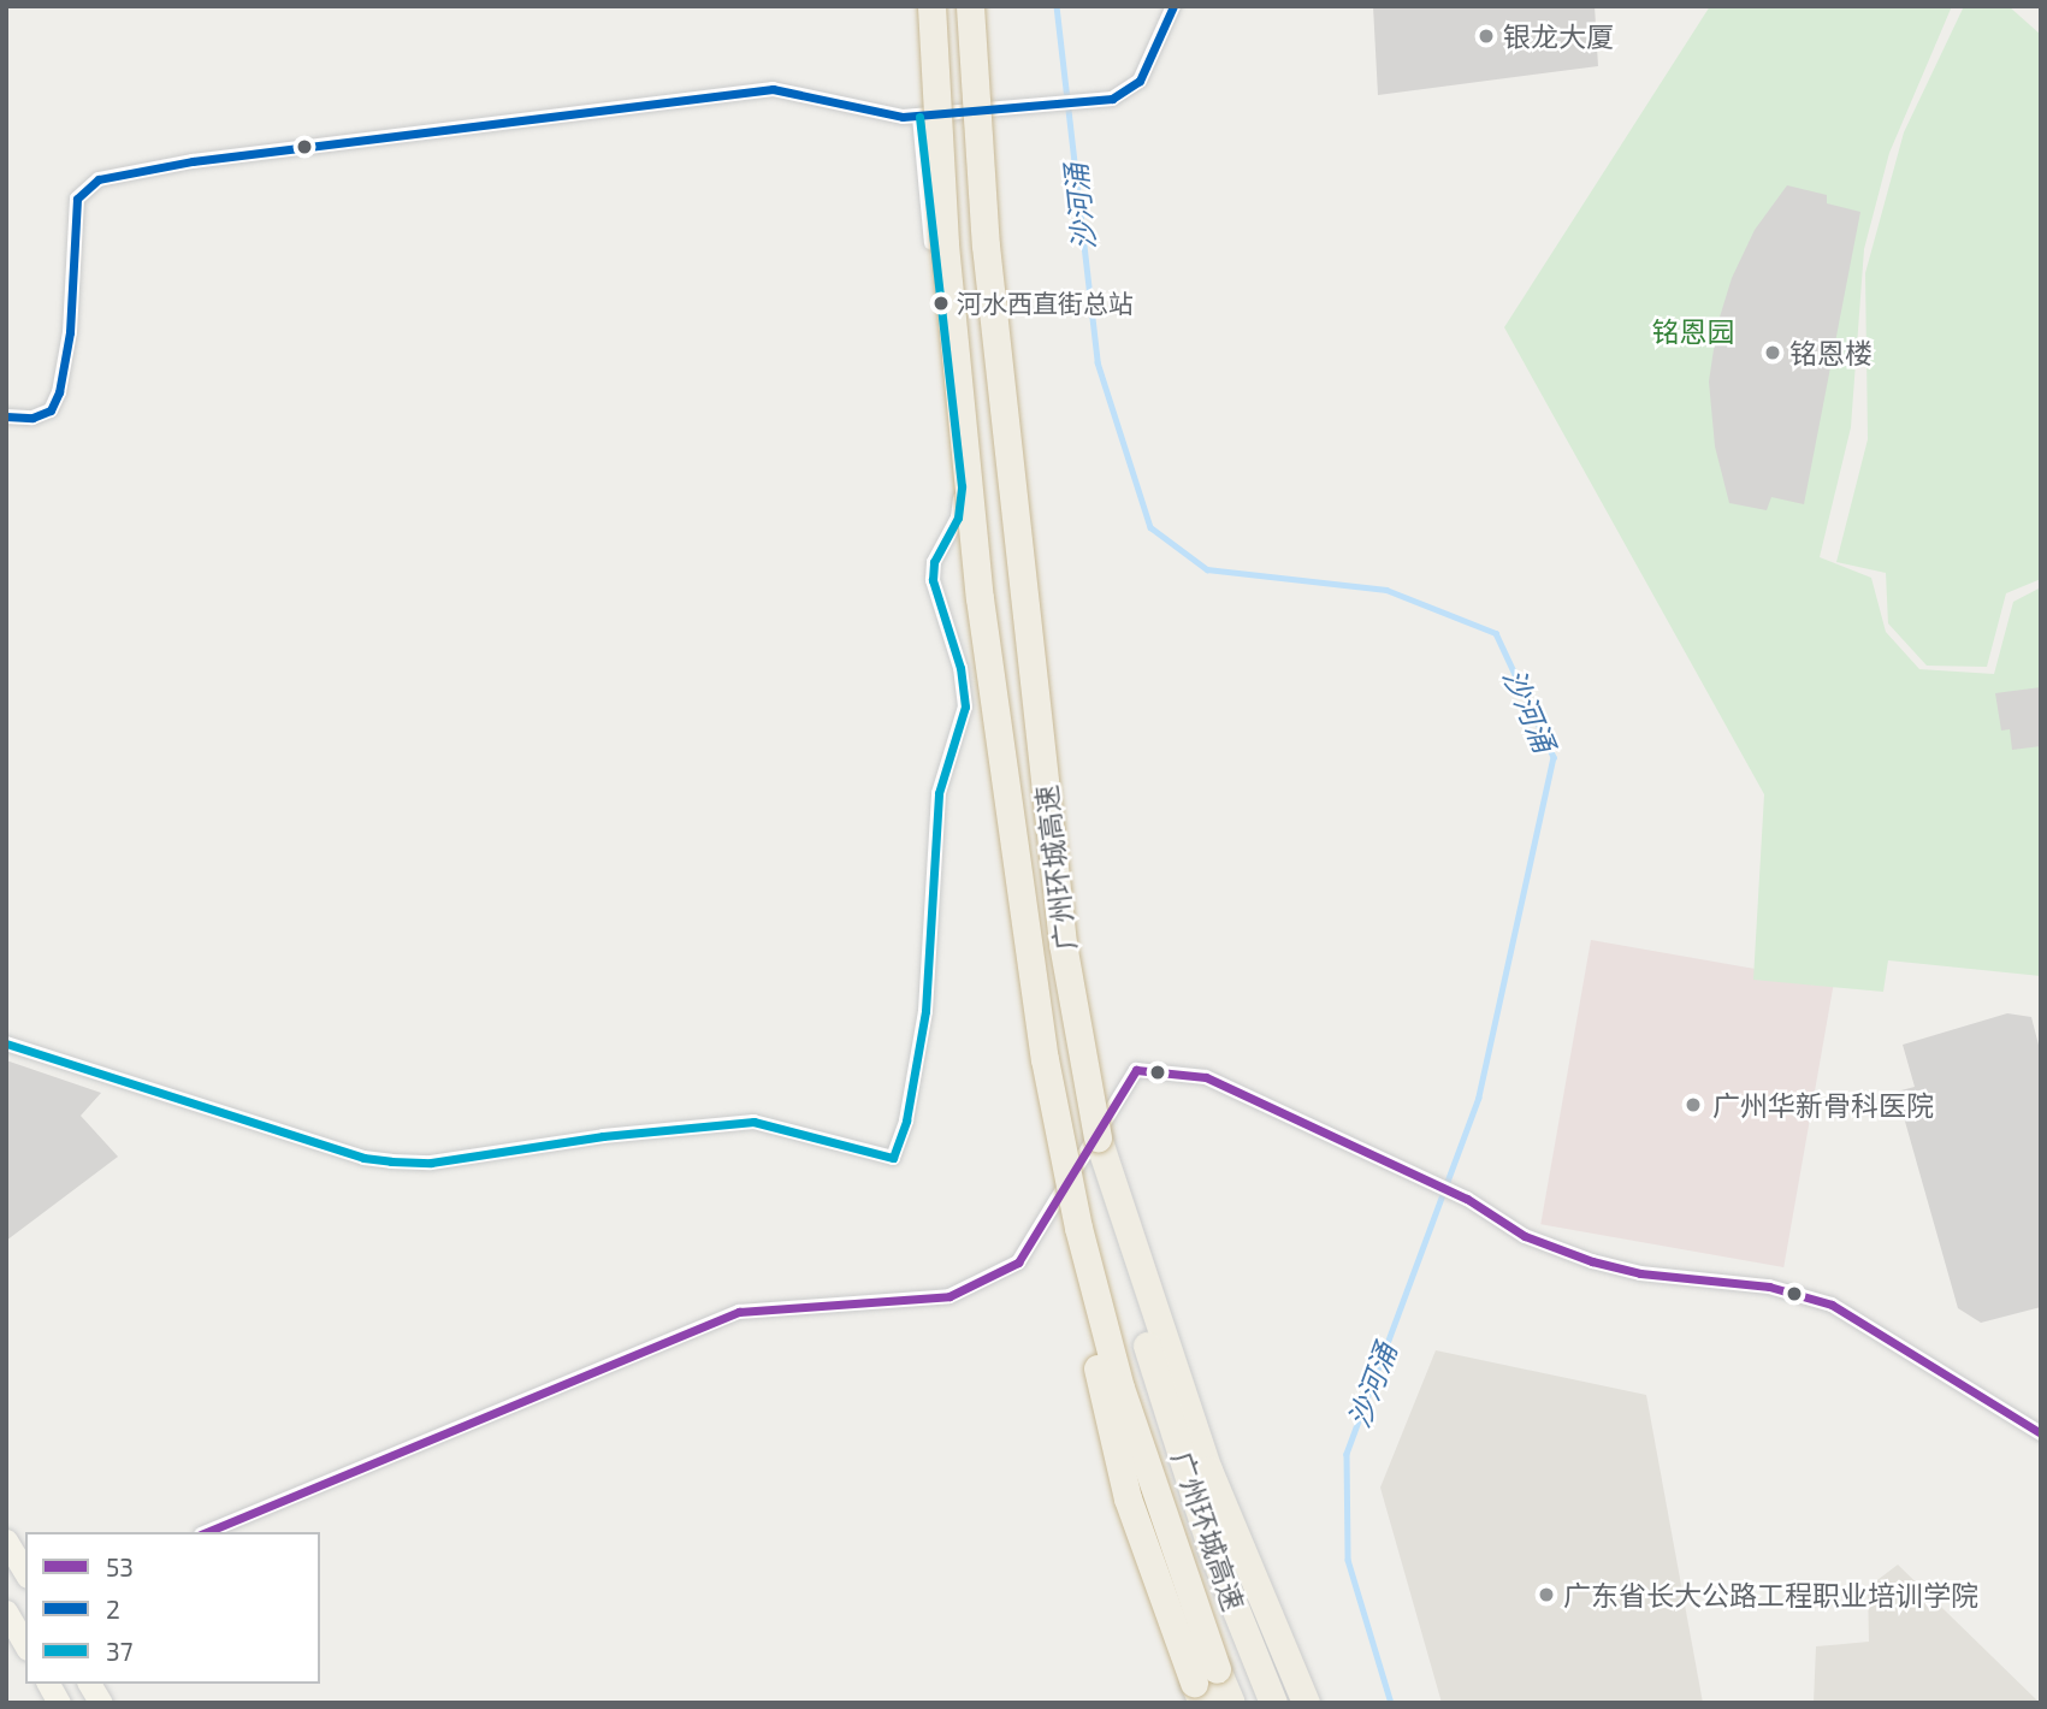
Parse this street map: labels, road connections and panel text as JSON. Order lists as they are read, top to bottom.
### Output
{
  "streets": {
    "highway": ["广州环城高速"]
  },
  "water": ["沙河涌"],
  "parks": ["铭恩园"],
  "places": [
    "银龙大厦",
    "河水西直街总站",
    "铭恩楼",
    "广州华新骨科医院",
    "广东省长大公路工程职业培训学院"
  ],
  "lines": ["transit line 2", "transit line 37", "transit line 53"],
  "legend": ["53", "2", "37"]
}
